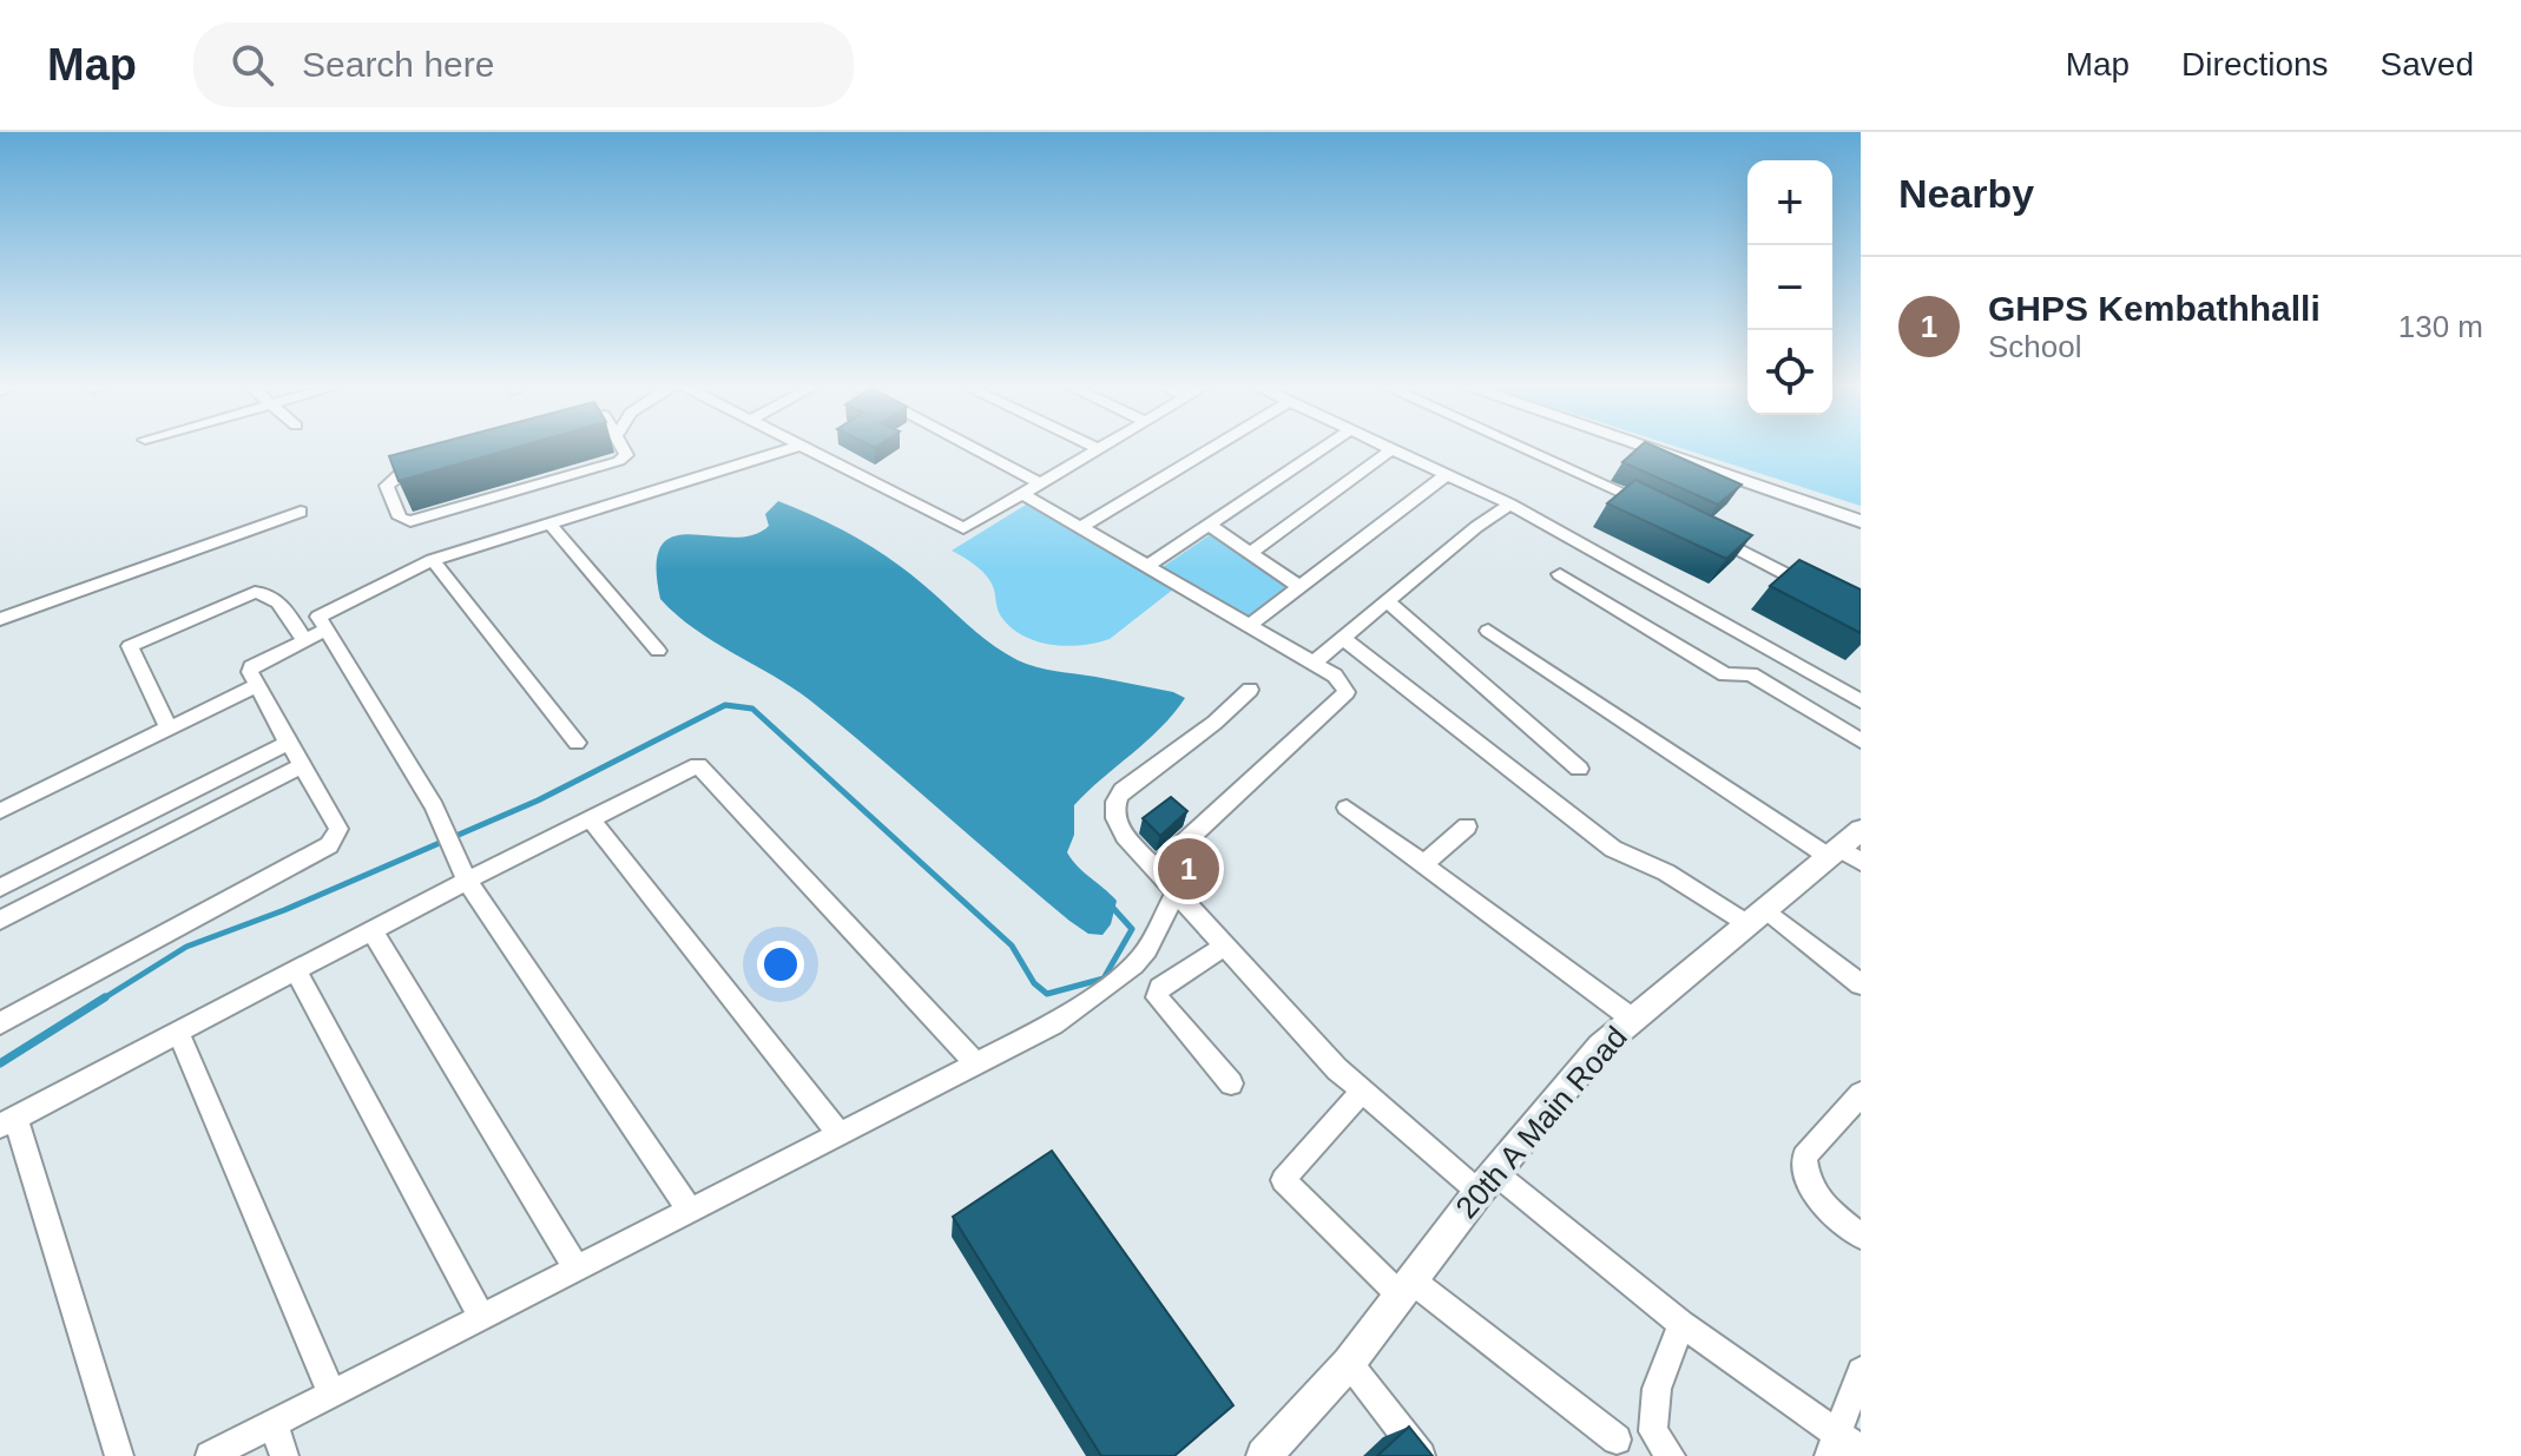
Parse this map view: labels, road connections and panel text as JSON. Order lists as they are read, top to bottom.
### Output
{
  "streets": {
    "street": ["20th A Main Road"]
  },
  "page": {
    "header": "Map",
    "search": "Search here",
    "nav": ["Map", "Directions", "Saved"],
    "heading": "Nearby",
    "map_buttons": ["+", "−"],
    "list": [
      {
        "mark": "1",
        "name": "GHPS Kembathhalli",
        "note": "School",
        "value": "130 m"
      }
    ],
    "pins": "1"
  }
}
